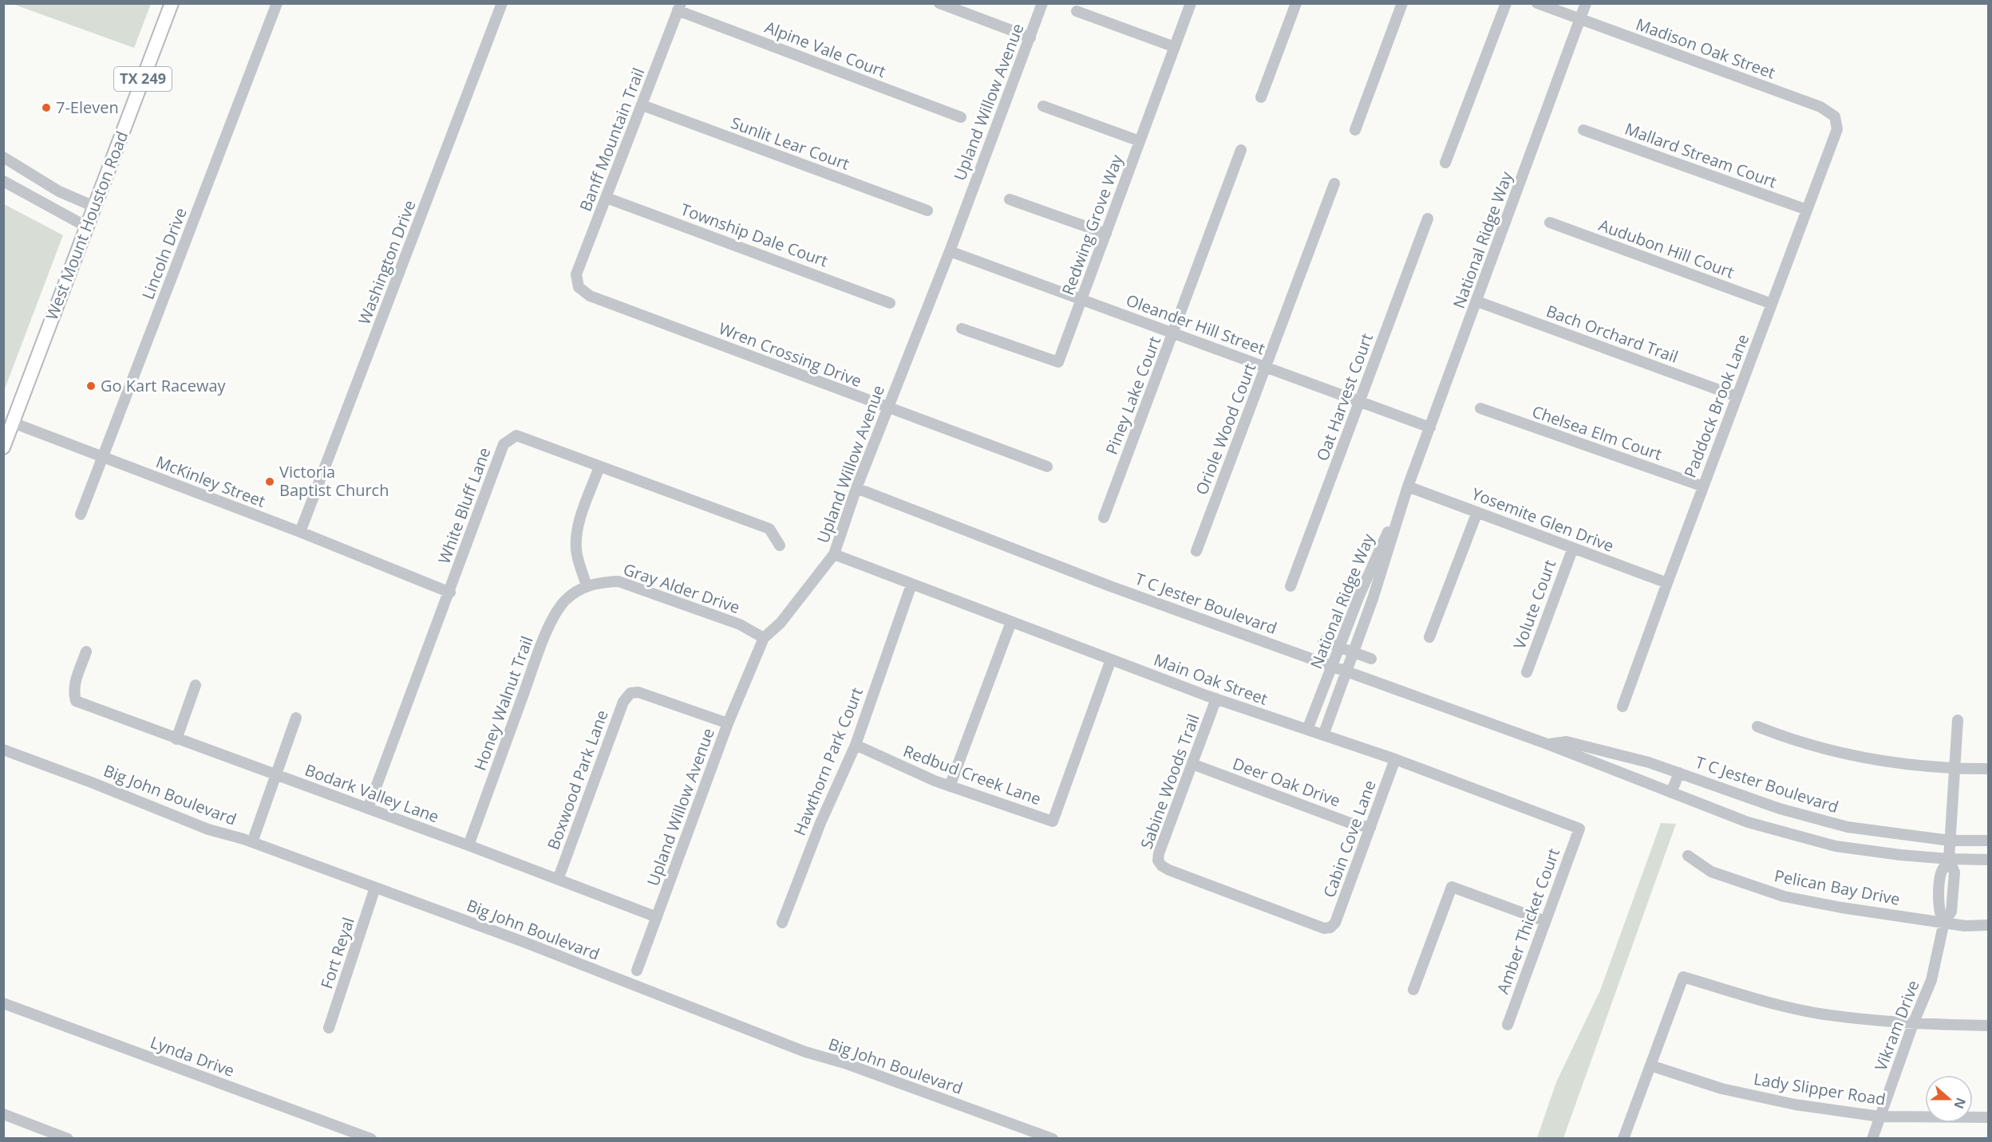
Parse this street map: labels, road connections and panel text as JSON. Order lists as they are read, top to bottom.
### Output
{
  "streets": {
    "main road": ["TX 249", "West Mount Houston Road"],
    "street": [
      "Madison Oak Street",
      "Alpine Vale Court",
      "Upland Willow Avenue",
      "Banff Mountain Trail",
      "Sunlit Lear Court",
      "Mallard Stream Court",
      "Redwing Grove Way",
      "Township Dale Court",
      "National Ridge Way",
      "Audubon Hill Court",
      "Lincoln Drive",
      "Washington Drive",
      "Oleander Hill Street",
      "Bach Orchard Trail",
      "Wren Crossing Drive",
      "Piney Lake Court",
      "Oat Harvest Court",
      "Paddock Brook Lane",
      "Oriole Wood Court",
      "Chelsea Elm Court",
      "McKinley Street",
      "White Bluff Lane",
      "Yosemite Glen Drive",
      "Gray Alder Drive",
      "T C Jester Boulevard",
      "Volute Court",
      "Main Oak Street",
      "Honey Walnut Trail",
      "Hawthorn Park Court",
      "Redbud Creek Lane",
      "Boxwood Park Lane",
      "Sabine Woods Trail",
      "Deer Oak Drive",
      "Bodark Valley Lane",
      "Big John Boulevard",
      "Cabin Cove Lane",
      "Pelican Bay Drive",
      "Amber Thicket Court",
      "Fort Reyal",
      "Vikram Drive",
      "Lynda Drive",
      "Lady Slipper Road"
    ]
  },
  "crossings": [
    ["Madison Oak Street", "National Ridge Way"],
    ["Madison Oak Street", "Paddock Brook Lane"],
    ["Alpine Vale Court", "Banff Mountain Trail"],
    ["Upland Willow Avenue", "Oleander Hill Street"],
    ["Upland Willow Avenue", "Wren Crossing Drive"],
    ["Upland Willow Avenue", "Gray Alder Drive"],
    ["Upland Willow Avenue", "T C Jester Boulevard"],
    ["Upland Willow Avenue", "Main Oak Street"],
    ["Upland Willow Avenue", "Boxwood Park Lane"],
    ["Upland Willow Avenue", "Bodark Valley Lane"],
    ["Banff Mountain Trail", "Sunlit Lear Court"],
    ["Banff Mountain Trail", "Township Dale Court"],
    ["Banff Mountain Trail", "Wren Crossing Drive"],
    ["Mallard Stream Court", "Paddock Brook Lane"],
    ["Redwing Grove Way", "Oleander Hill Street"],
    ["West Mount Houston Road", "McKinley Street"],
    ["National Ridge Way", "Oleander Hill Street"],
    ["National Ridge Way", "Bach Orchard Trail"],
    ["National Ridge Way", "Yosemite Glen Drive"],
    ["National Ridge Way", "T C Jester Boulevard"],
    ["National Ridge Way", "Main Oak Street"],
    ["Audubon Hill Court", "Paddock Brook Lane"],
    ["Lincoln Drive", "McKinley Street"],
    ["Washington Drive", "McKinley Street"],
    ["Oleander Hill Street", "Piney Lake Court"],
    ["Oleander Hill Street", "Oat Harvest Court"],
    ["Oleander Hill Street", "Oriole Wood Court"],
    ["Bach Orchard Trail", "Paddock Brook Lane"],
    ["Paddock Brook Lane", "Chelsea Elm Court"],
    ["Paddock Brook Lane", "Yosemite Glen Drive"],
    ["McKinley Street", "White Bluff Lane"],
    ["White Bluff Lane", "Bodark Valley Lane"],
    ["Yosemite Glen Drive", "Volute Court"],
    ["Gray Alder Drive", "Honey Walnut Trail"],
    ["T C Jester Boulevard", "Vikram Drive"],
    ["Main Oak Street", "Hawthorn Park Court"],
    ["Main Oak Street", "Redbud Creek Lane"],
    ["Main Oak Street", "Sabine Woods Trail"],
    ["Main Oak Street", "Cabin Cove Lane"],
    ["Main Oak Street", "Amber Thicket Court"],
    ["Honey Walnut Trail", "Bodark Valley Lane"],
    ["Hawthorn Park Court", "Redbud Creek Lane"],
    ["Boxwood Park Lane", "Bodark Valley Lane"],
    ["Sabine Woods Trail", "Deer Oak Drive"],
    ["Sabine Woods Trail", "Cabin Cove Lane"],
    ["Deer Oak Drive", "Cabin Cove Lane"],
    ["Big John Boulevard", "Fort Reyal"],
    ["Pelican Bay Drive", "Vikram Drive"],
    ["Vikram Drive", "Lady Slipper Road"]
  ],
  "places": ["7-Eleven", "Go Kart Raceway", "Victoria Baptist Church"],
  "north": "right"
}
